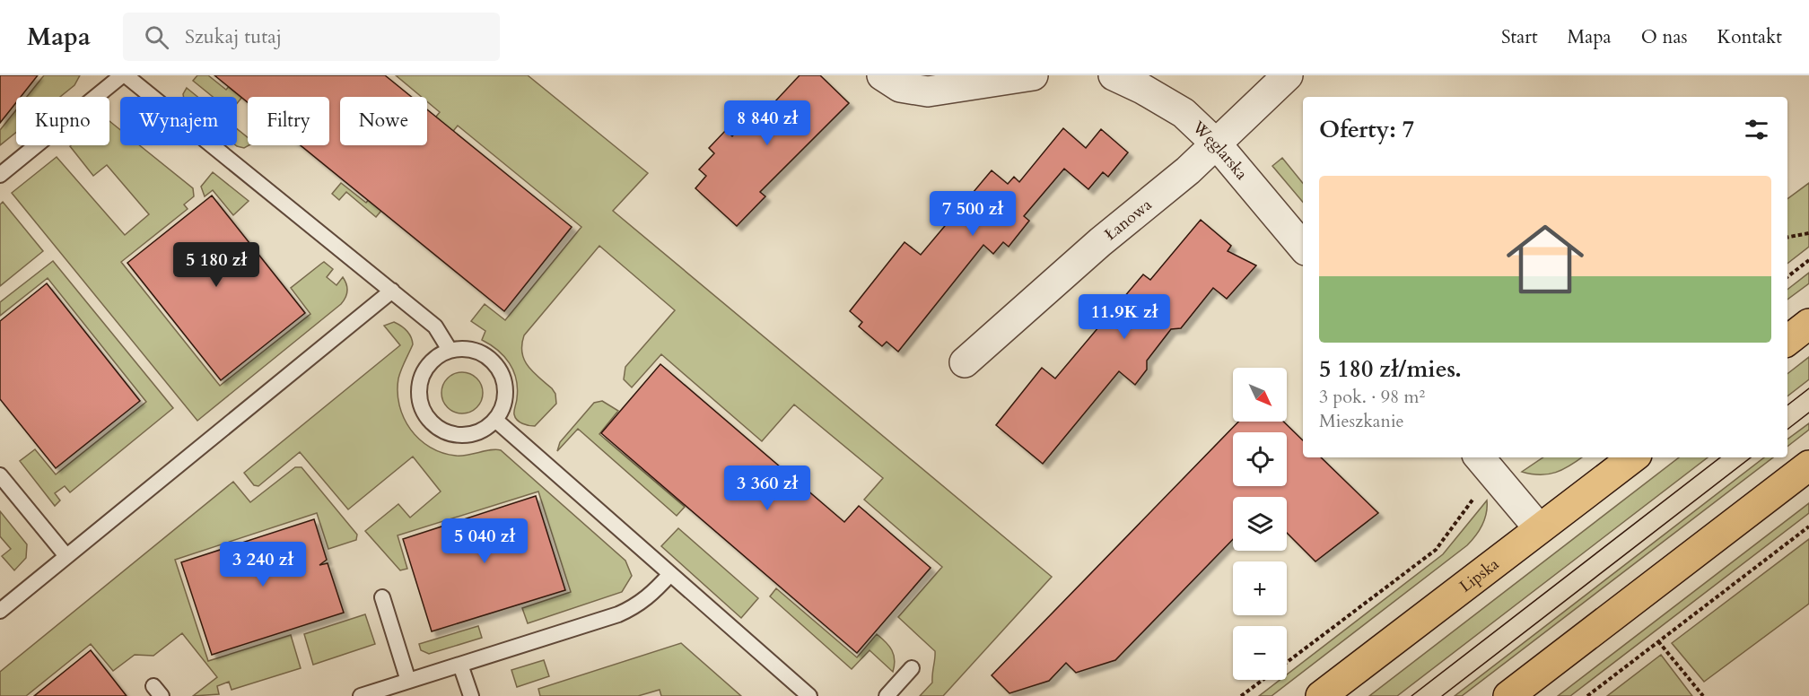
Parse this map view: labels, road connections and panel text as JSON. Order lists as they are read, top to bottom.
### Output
{
  "streets": {
    "main road": ["Lipska"],
    "street": ["Węglarska", "Łanowa"]
  },
  "crossings": [
    ["Węglarska", "Łanowa"]
  ],
  "north": "bottom right",
  "page": {
    "header": "Mapa",
    "search": "Szukaj tutaj",
    "nav": [
      "Start",
      "Mapa",
      "O nas",
      "Kontakt"
    ],
    "chip": [
      "Kupno",
      "Wynajem",
      "Filtry",
      "Nowe"
    ],
    "heading": "Oferty: 7",
    "price": [
      "8 840 zł",
      "7 500 zł",
      "5 180 zł",
      "11.9K zł",
      "3 360 zł",
      "5 040 zł",
      "3 240 zł"
    ],
    "list": [
      {
        "name": "5 180 zł/mies.",
        "note": "3 pok. · 98 m² · Mieszkanie"
      }
    ],
    "map_buttons": ["+", "−"]
  }
}
